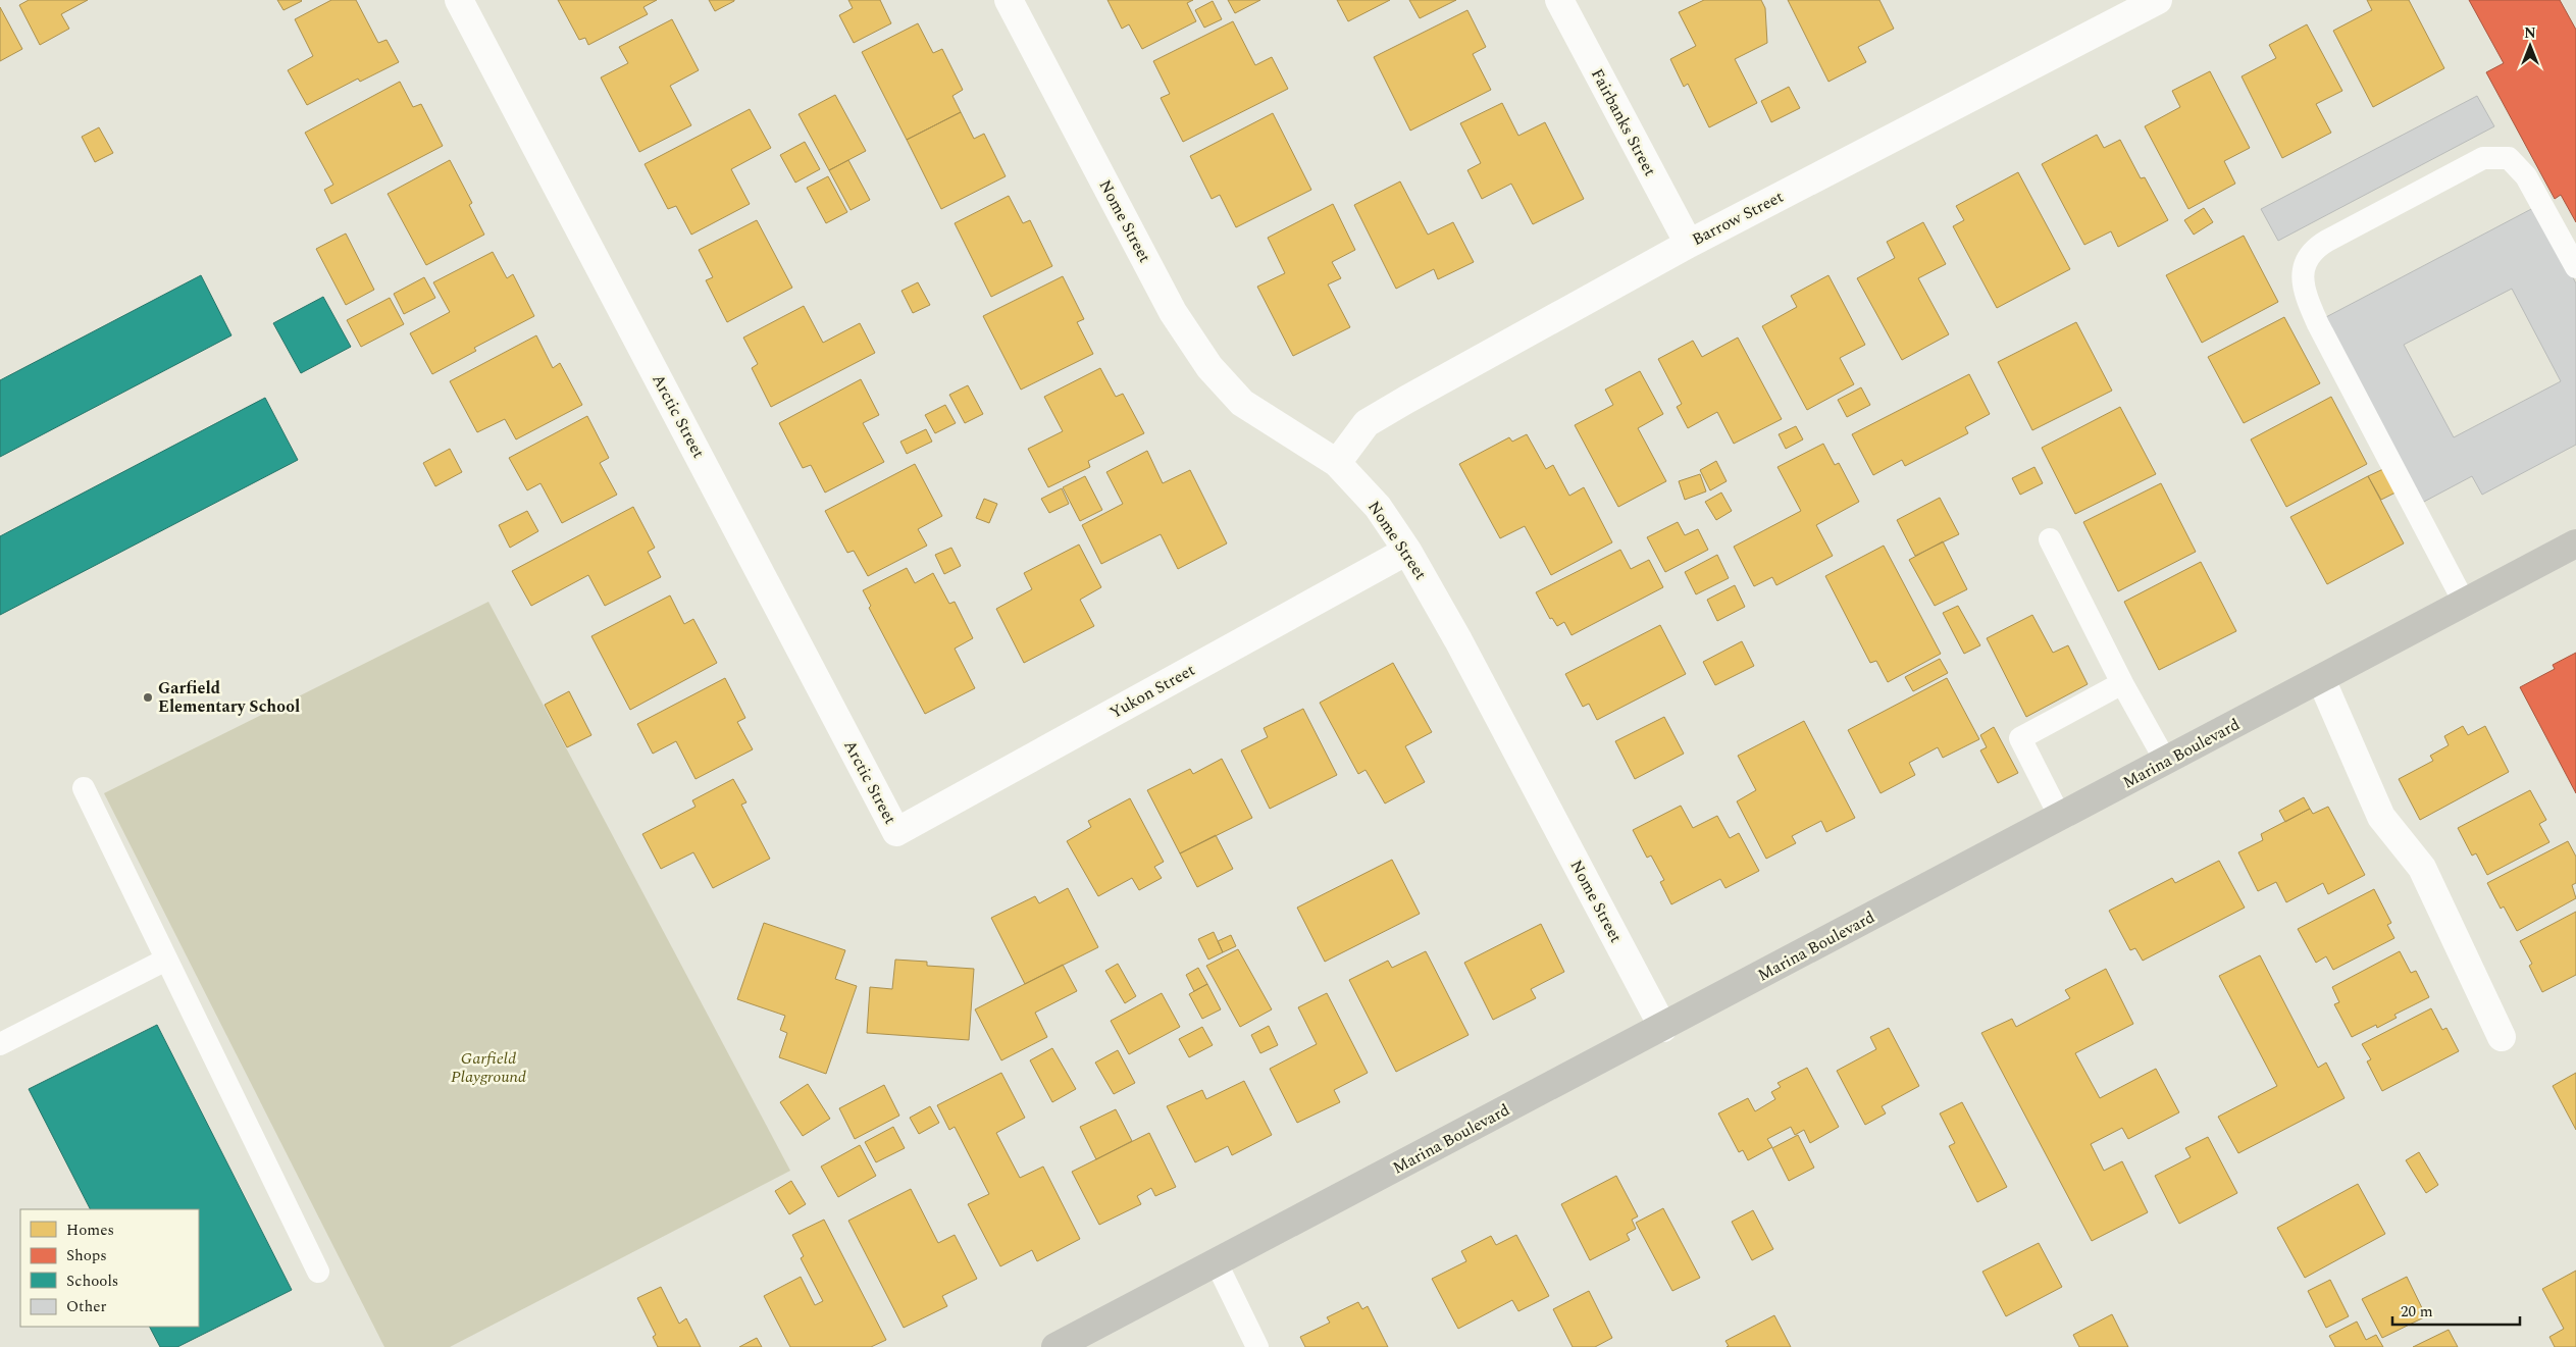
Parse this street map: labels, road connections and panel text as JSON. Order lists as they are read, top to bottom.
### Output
{
  "streets": {
    "street": [
      "Fairbanks Street",
      "Barrow Street",
      "Nome Street",
      "Arctic Street",
      "Yukon Street",
      "Marina Boulevard"
    ]
  },
  "crossings": [
    ["Fairbanks Street", "Barrow Street"],
    ["Barrow Street", "Nome Street"],
    ["Nome Street", "Yukon Street"],
    ["Nome Street", "Marina Boulevard"],
    ["Arctic Street", "Yukon Street"]
  ],
  "parks": ["Garfield Playground"],
  "places": ["Garfield Elementary School"],
  "legend": [
    "Homes",
    "Shops",
    "Schools",
    "Other"
  ],
  "scale_bar": "20 m",
  "north": "top"
}
